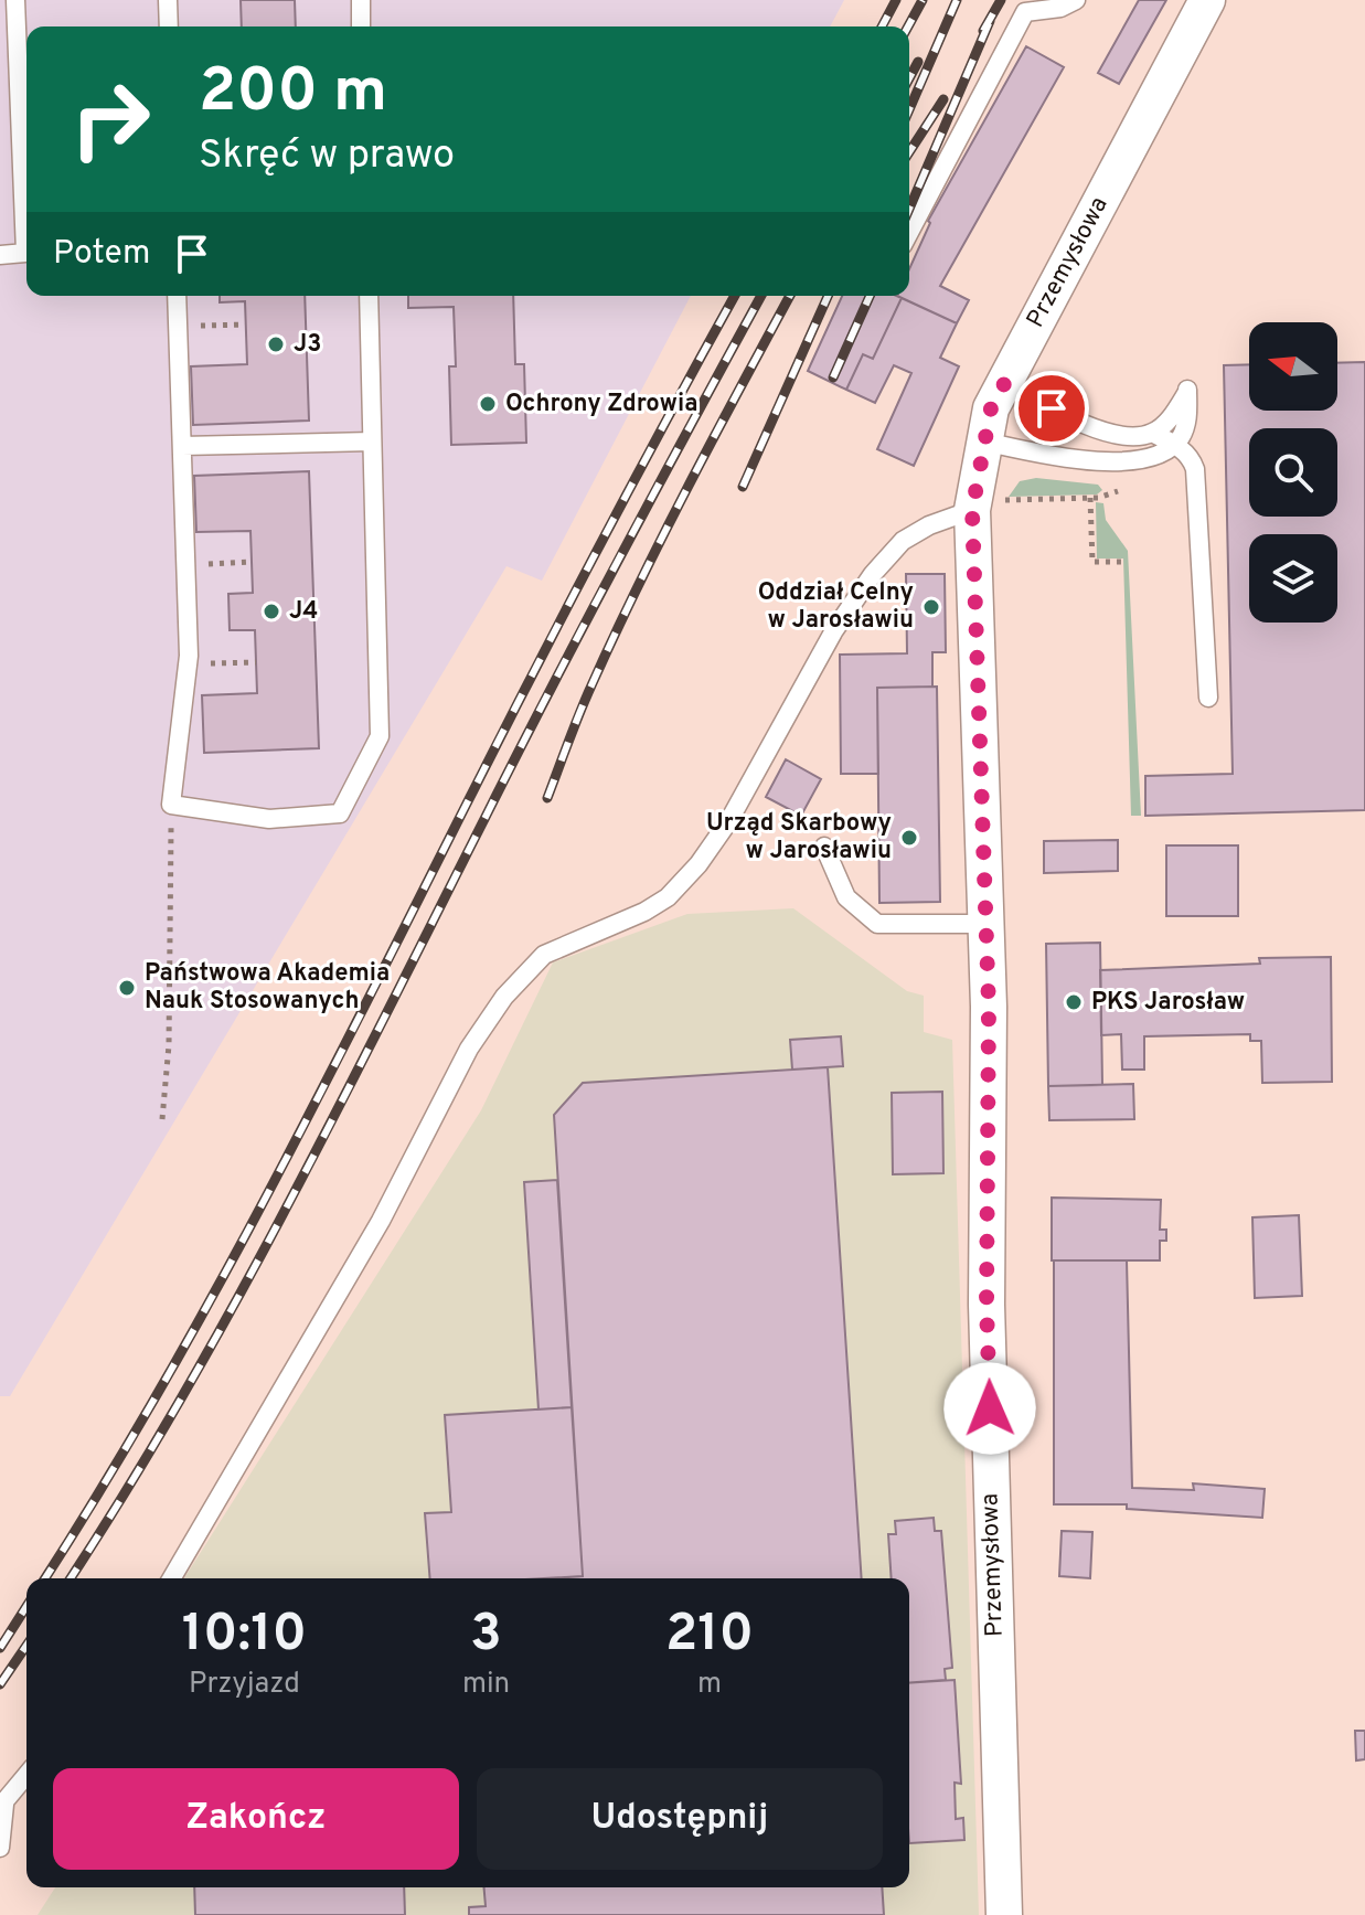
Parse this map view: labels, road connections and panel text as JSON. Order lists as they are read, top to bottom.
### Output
{
  "streets": {
    "street": ["Przemysłowa"]
  },
  "places": [
    "J3",
    "Ochrony Zdrowia",
    "Oddział Celny w Jarosławiu",
    "J4",
    "Urząd Skarbowy w Jarosławiu",
    "Państwowa Akademia Nauk Stosowanych",
    "PKS Jarosław"
  ],
  "north": "left",
  "page": {
    "turn": ["200 m", "Skręć w prawo"],
    "then": "Potem",
    "eta": [
      "10:10",
      "Przyjazd",
      "3",
      "min",
      "210",
      "m"
    ],
    "buttons": ["Zakończ", "Udostępnij"]
  }
}
